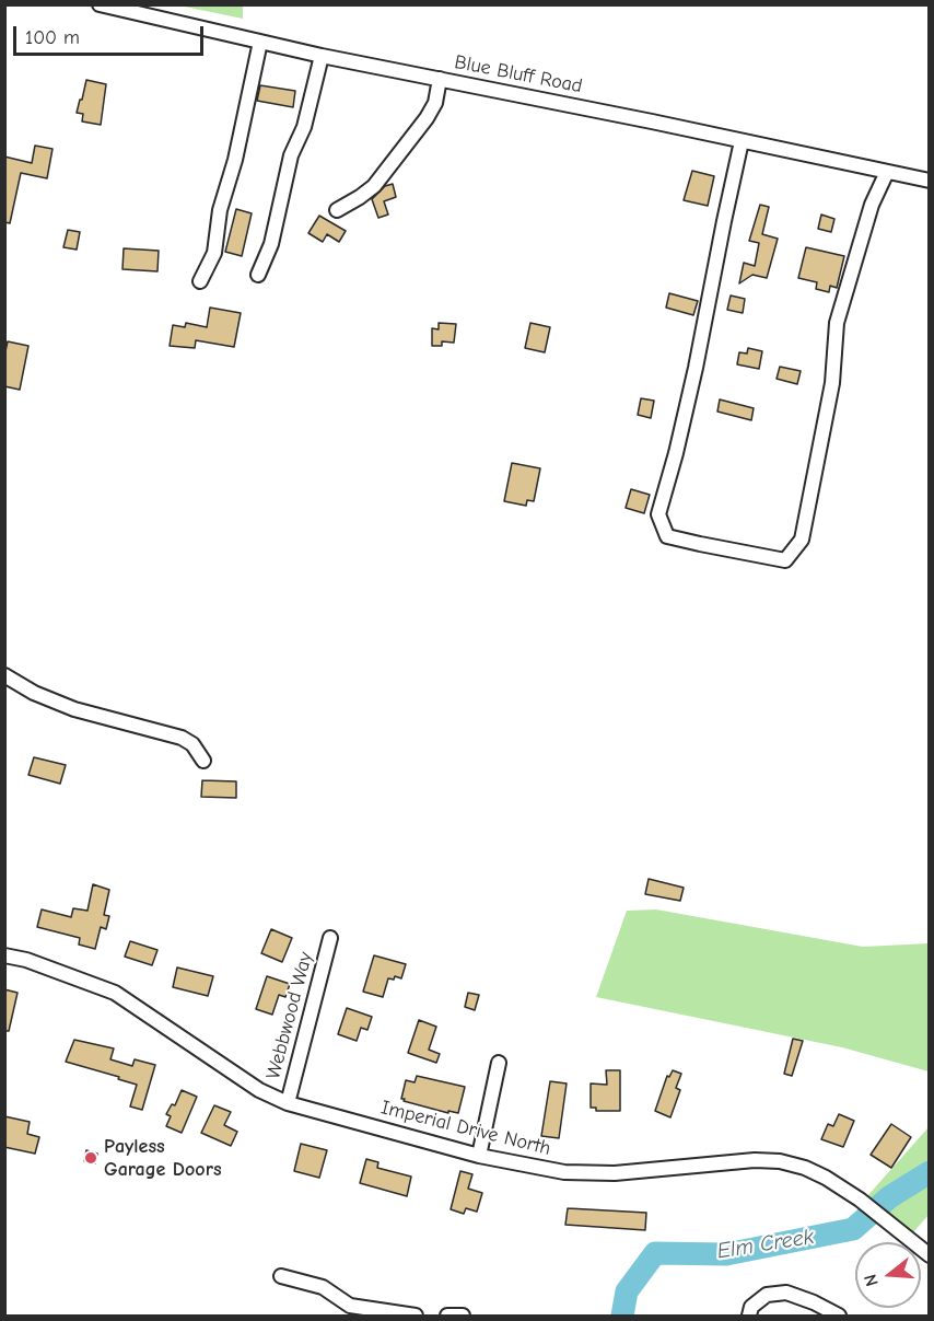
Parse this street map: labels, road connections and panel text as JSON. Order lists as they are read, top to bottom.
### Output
{
  "streets": {
    "street": ["Blue Bluff Road", "Webbwood Way", "Imperial Drive North"]
  },
  "crossings": [
    ["Webbwood Way", "Imperial Drive North"]
  ],
  "water": ["Elm Creek"],
  "places": ["Payless Garage Doors"],
  "scale_bar": "100 m",
  "north": "left"
}
